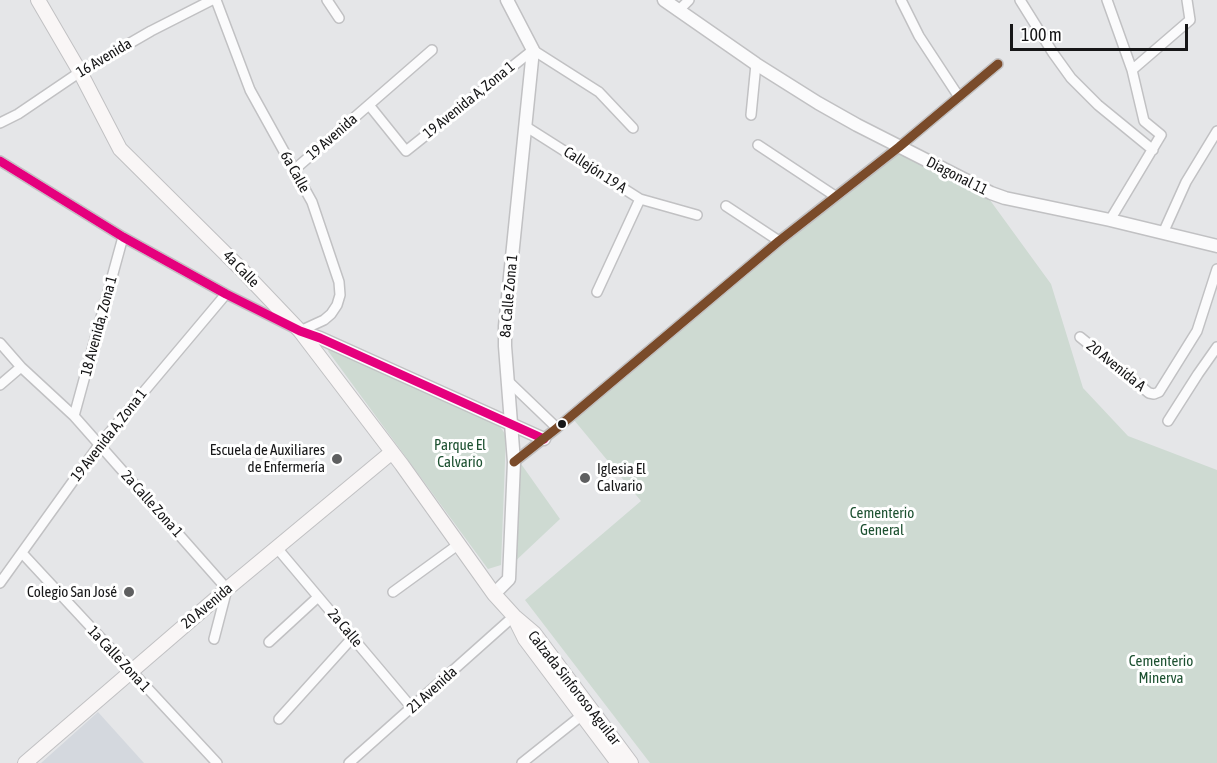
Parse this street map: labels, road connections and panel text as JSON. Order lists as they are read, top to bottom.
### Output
{
  "streets": {
    "main road": ["4a Calle", "20 Avenida", "Calzada Sinforoso Aguilar"],
    "street": [
      "16 Avenida",
      "19 Avenida A, Zona 1",
      "19 Avenida",
      "Callejón 19 A",
      "6a Calle",
      "Diagonal 11",
      "8a Calle Zona 1",
      "18 Avenida, Zona 1",
      "20 Avenida A",
      "2a Calle Zona 1",
      "2a Calle",
      "1a Calle Zona 1",
      "21 Avenida"
    ]
  },
  "crossings": [
    ["16 Avenida", "6a Calle"],
    ["16 Avenida", "4a Calle"],
    ["19 Avenida A, Zona 1", "19 Avenida"],
    ["19 Avenida A, Zona 1", "8a Calle Zona 1"],
    ["19 Avenida A, Zona 1", "2a Calle Zona 1"],
    ["19 Avenida A, Zona 1", "1a Calle Zona 1"],
    ["19 Avenida", "6a Calle"],
    ["Callejón 19 A", "8a Calle Zona 1"],
    ["6a Calle", "4a Calle"],
    ["4a Calle", "8a Calle Zona 1"],
    ["4a Calle", "20 Avenida"],
    ["4a Calle", "Calzada Sinforoso Aguilar"],
    ["8a Calle Zona 1", "Calzada Sinforoso Aguilar"],
    ["18 Avenida, Zona 1", "2a Calle Zona 1"],
    ["2a Calle Zona 1", "20 Avenida"],
    ["20 Avenida", "2a Calle"],
    ["20 Avenida", "1a Calle Zona 1"],
    ["2a Calle", "21 Avenida"],
    ["Calzada Sinforoso Aguilar", "21 Avenida"]
  ],
  "parks": ["Parque El Calvario", "Cementerio General", "Cementerio Minerva"],
  "places": ["Escuela de Auxiliares de Enfermería", "Iglesia El Calvario", "Colegio San José"],
  "scale_bar": "100 m"
}
